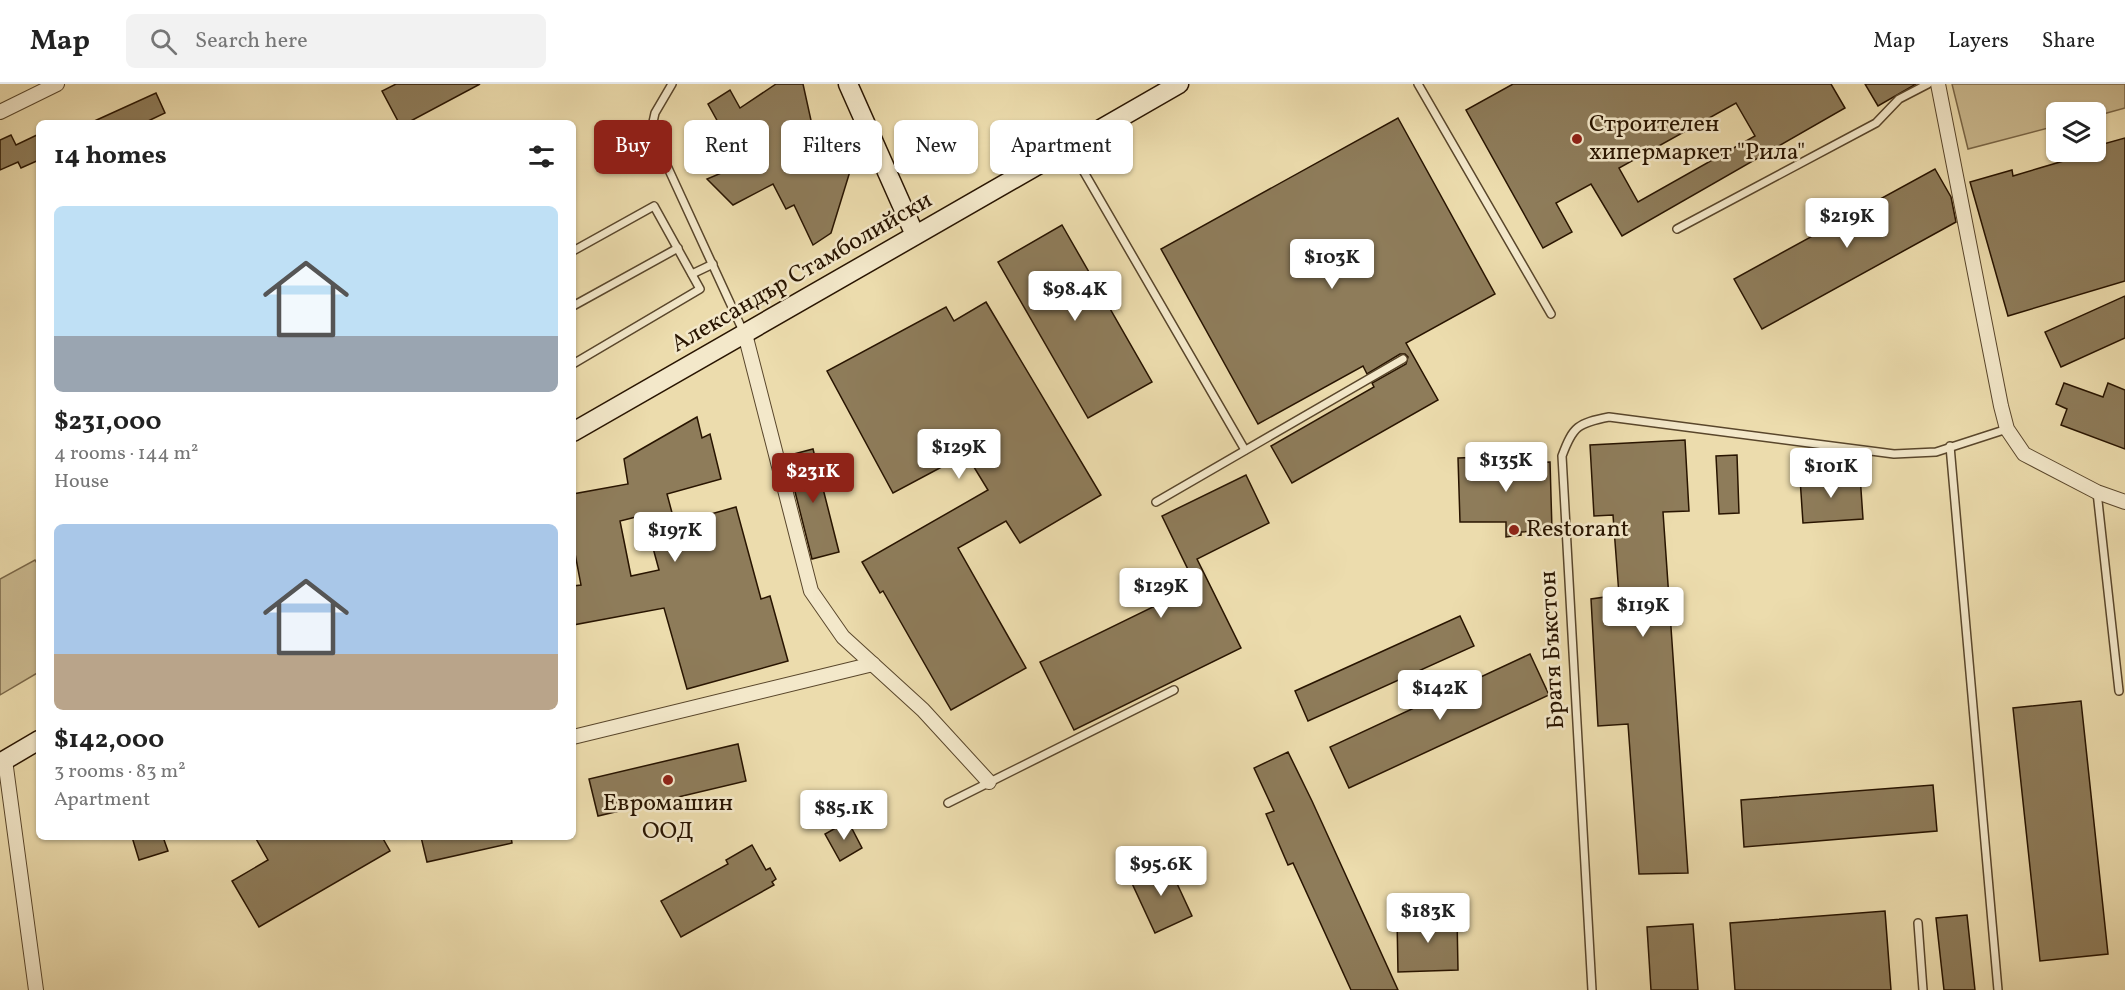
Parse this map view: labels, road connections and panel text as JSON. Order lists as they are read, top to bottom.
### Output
{
  "streets": {
    "street": ["Александър Стамболийски"],
    "lane": ["Братя Бъкстон"]
  },
  "places": ["Строителен хипермаркет \"Рила\"", "Restorant", "Евромашин ООД"],
  "page": {
    "header": "Map",
    "search": "Search here",
    "nav": ["Map", "Layers", "Share"],
    "chip": [
      "Buy",
      "Rent",
      "Filters",
      "New",
      "Apartment"
    ],
    "heading": "14 homes",
    "list": [
      {
        "name": "$231,000",
        "note": "4 rooms · 144 m² · House"
      },
      {
        "name": "$142,000",
        "note": "3 rooms · 83 m² · Apartment"
      }
    ],
    "price": [
      "$219K",
      "$103K",
      "$98.4K",
      "$129K",
      "$135K",
      "$101K",
      "$231K",
      "$197K",
      "$129K",
      "$119K",
      "$142K",
      "$85.1K",
      "$95.6K",
      "$183K"
    ]
  }
}
